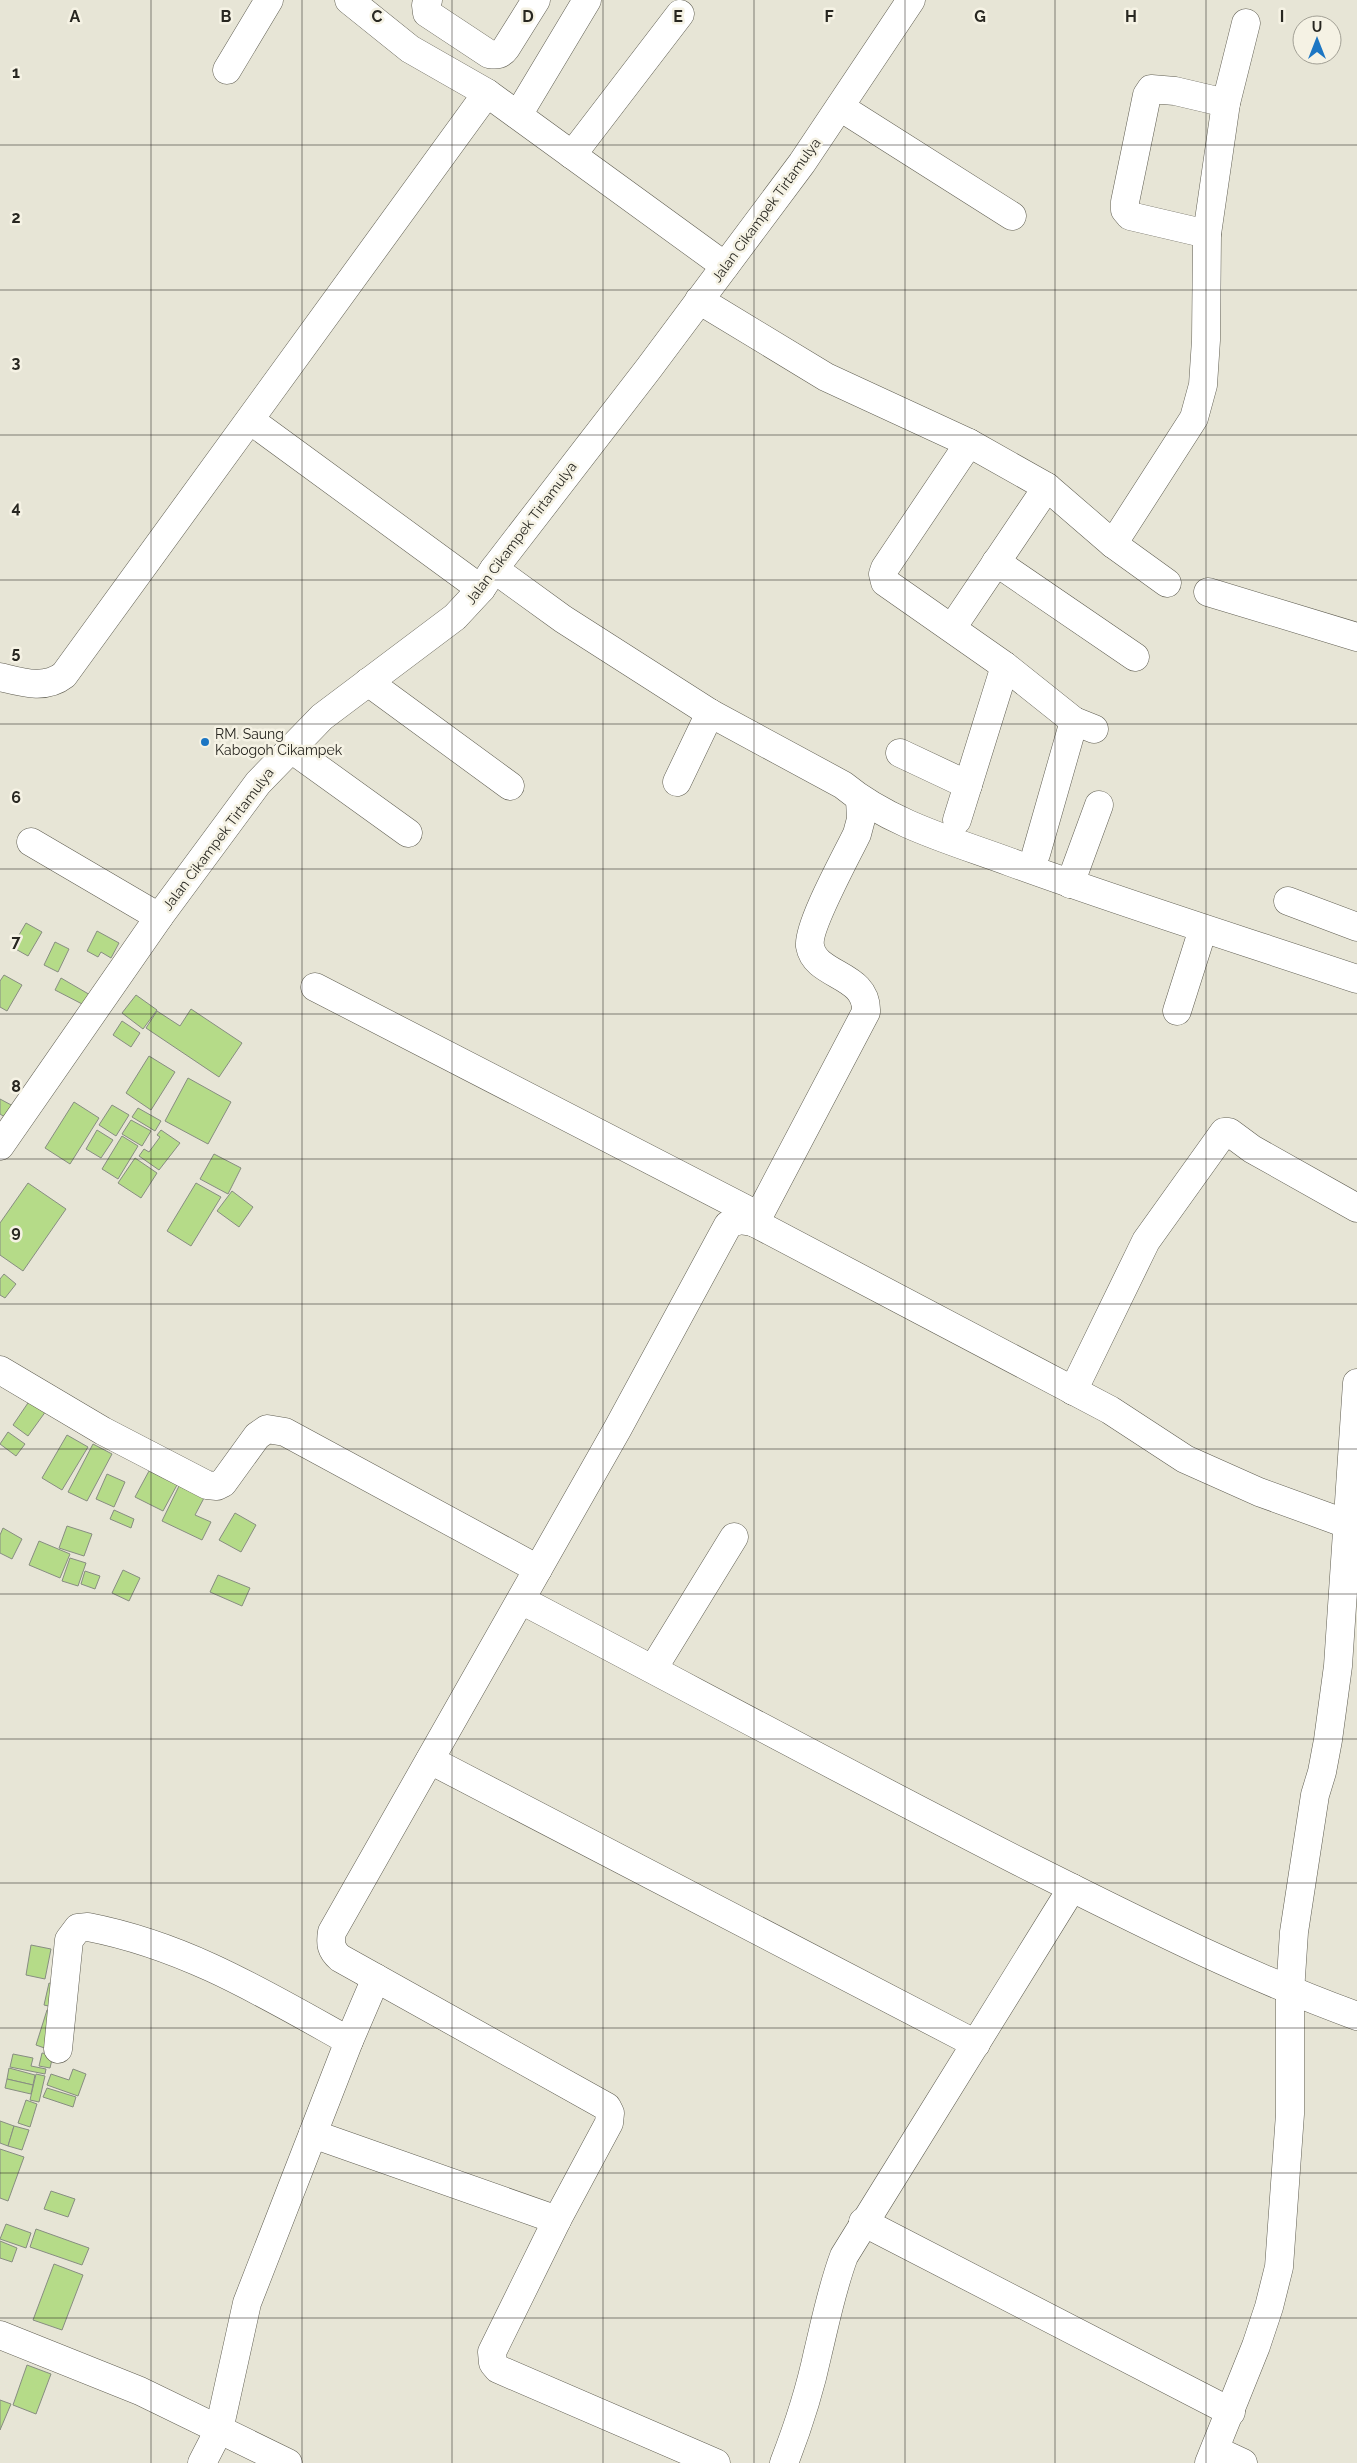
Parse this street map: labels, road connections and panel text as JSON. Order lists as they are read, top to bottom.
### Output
{
  "streets": {
    "street": ["Jalan Cikampek Tirtamulya"]
  },
  "places": ["RM. Saung Kabogoh Cikampek"],
  "north": "top",
  "grid": {
    "columns": [
      "A",
      "B",
      "C",
      "D",
      "E",
      "F",
      "G",
      "H",
      "I"
    ],
    "rows": [
      "1",
      "2",
      "3",
      "4",
      "5",
      "6",
      "7",
      "8",
      "9"
    ]
  }
}
